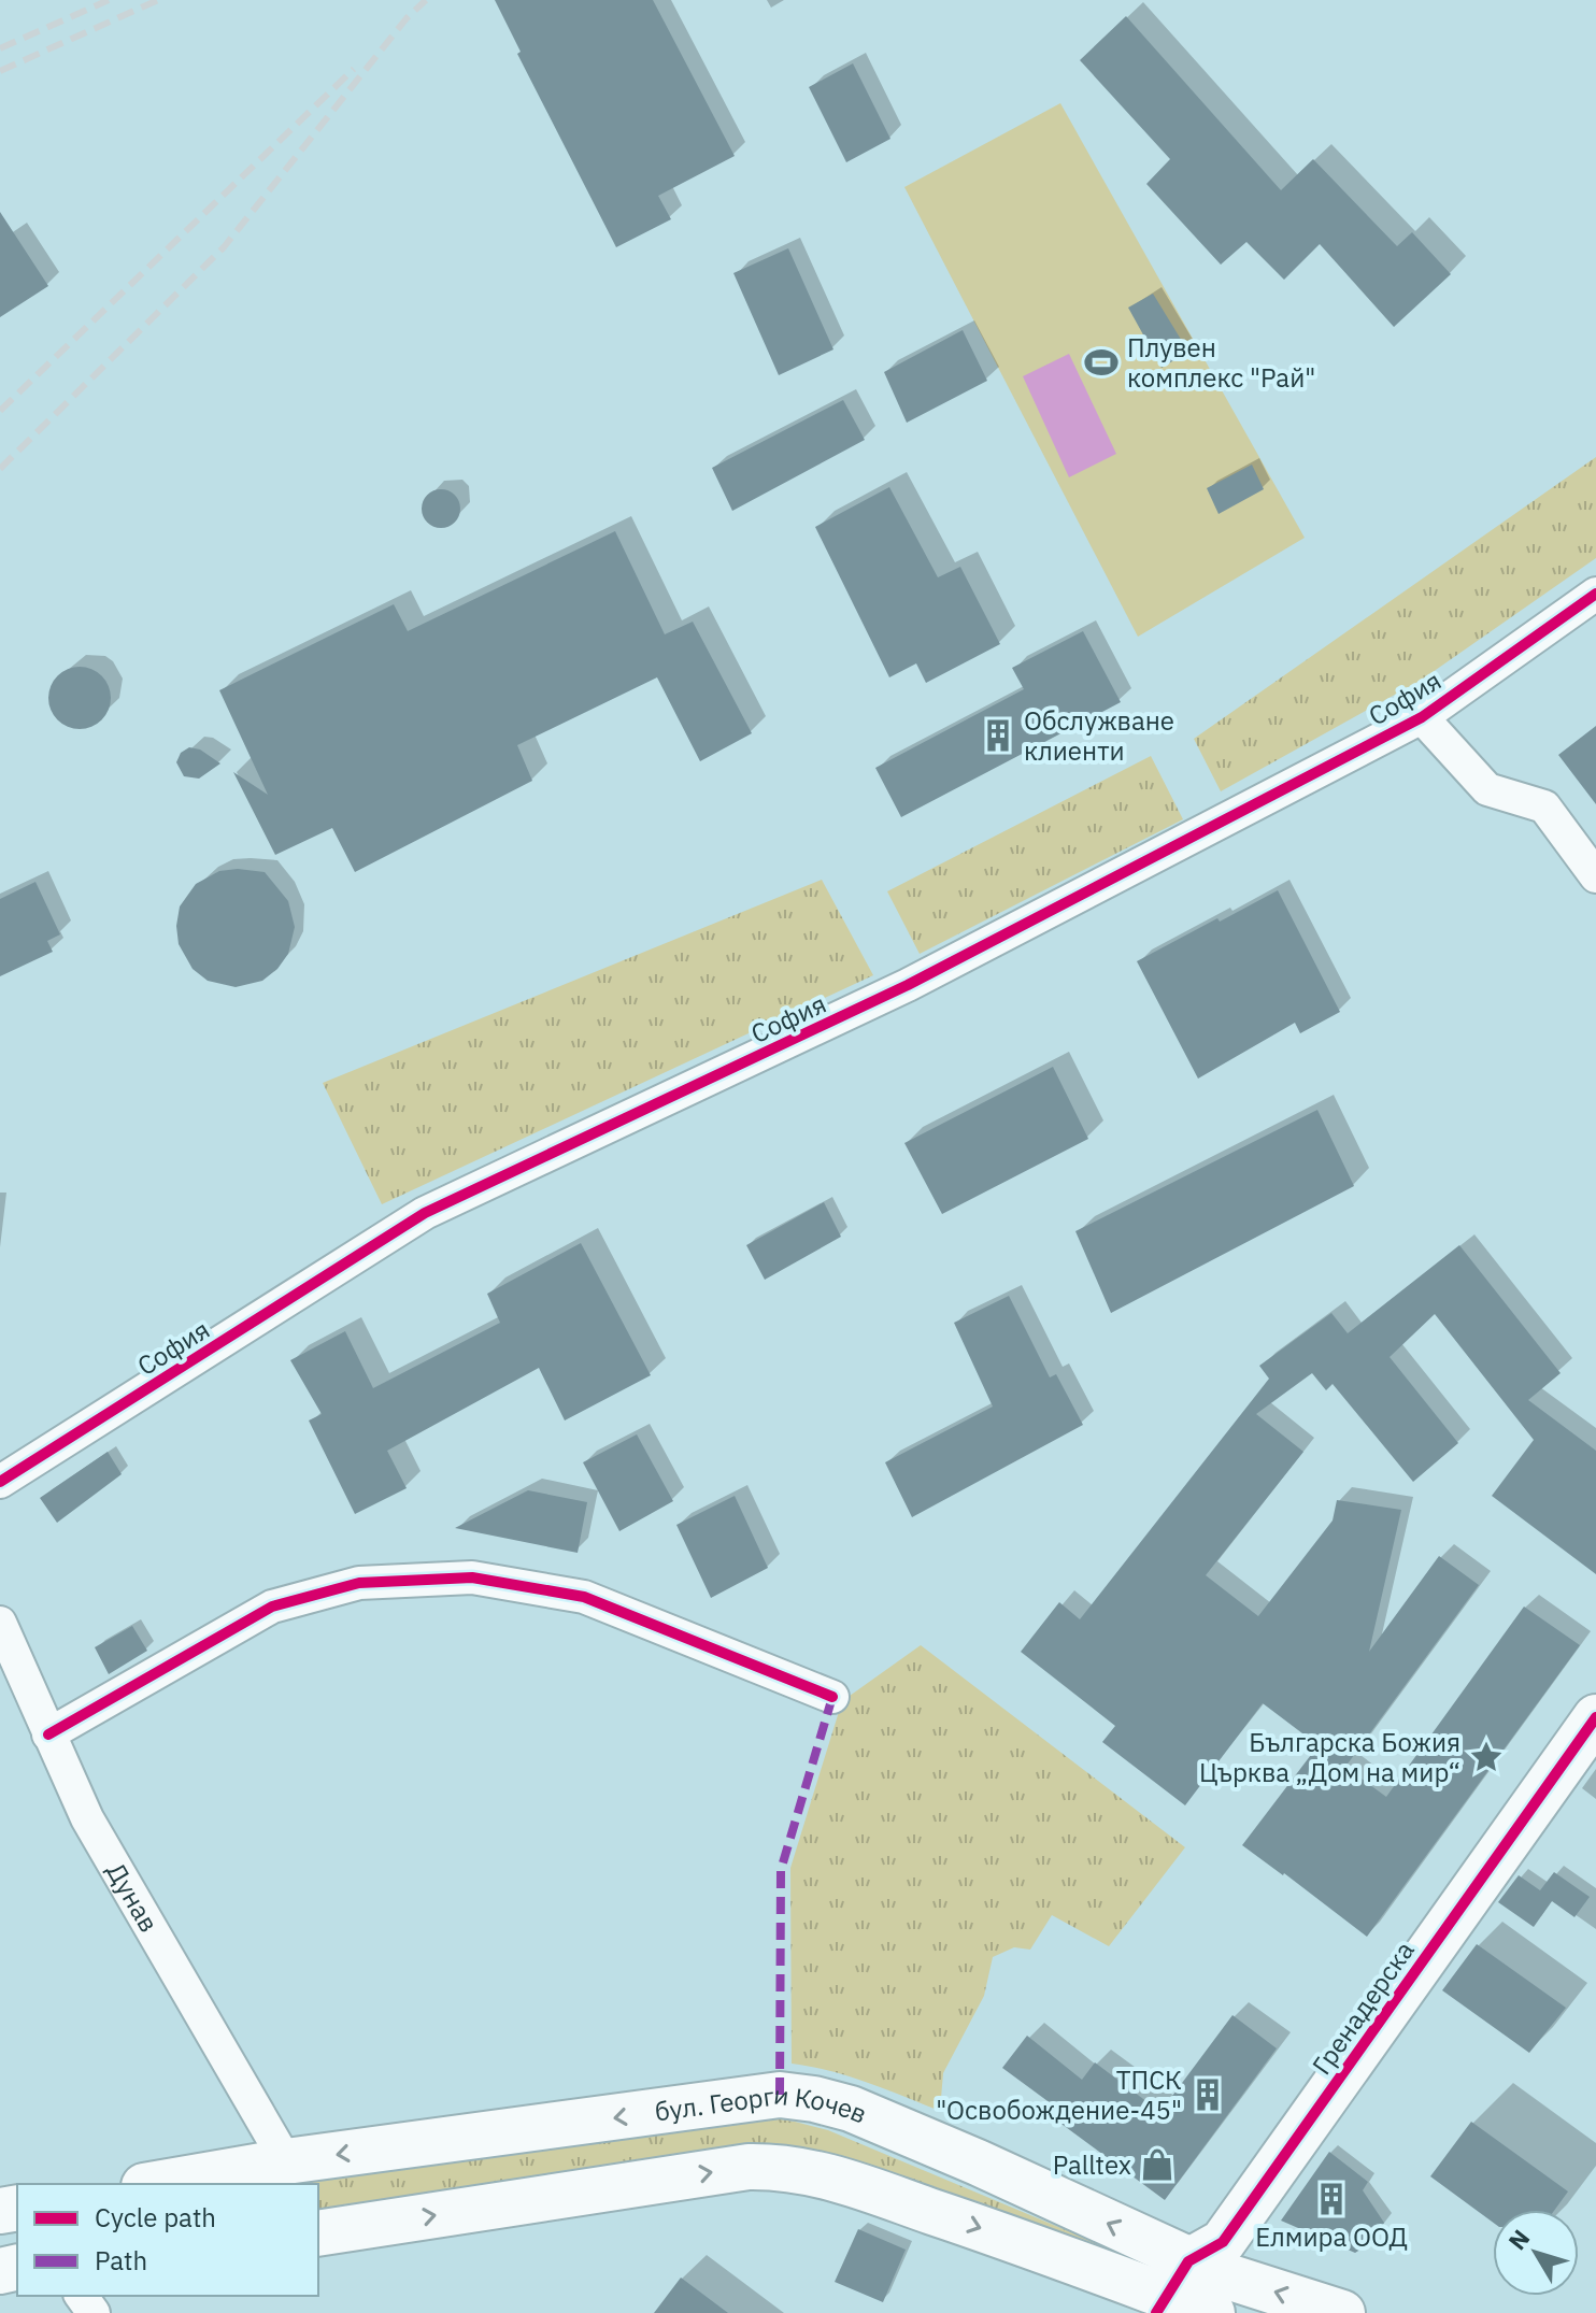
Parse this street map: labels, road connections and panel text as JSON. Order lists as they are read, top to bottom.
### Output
{
  "streets": {
    "main road": ["Гренадерска", "бул. Георги Кочев"],
    "street": ["София", "Дунав"]
  },
  "crossings": [
    ["Дунав", "бул. Георги Кочев"],
    ["Гренадерска", "бул. Георги Кочев"]
  ],
  "places": {
    "sports": ["Плувен комплекс \"Рай\""],
    "building": ["Обслужване клиенти", "ТПСК \"Освобождение-45\"", "Елмира ООД"],
    "place": ["Българска Божия Църква „Дом на мир“"],
    "shop": ["Palltex"]
  },
  "legend": ["Cycle path", "Path"],
  "north": "top left"
}
